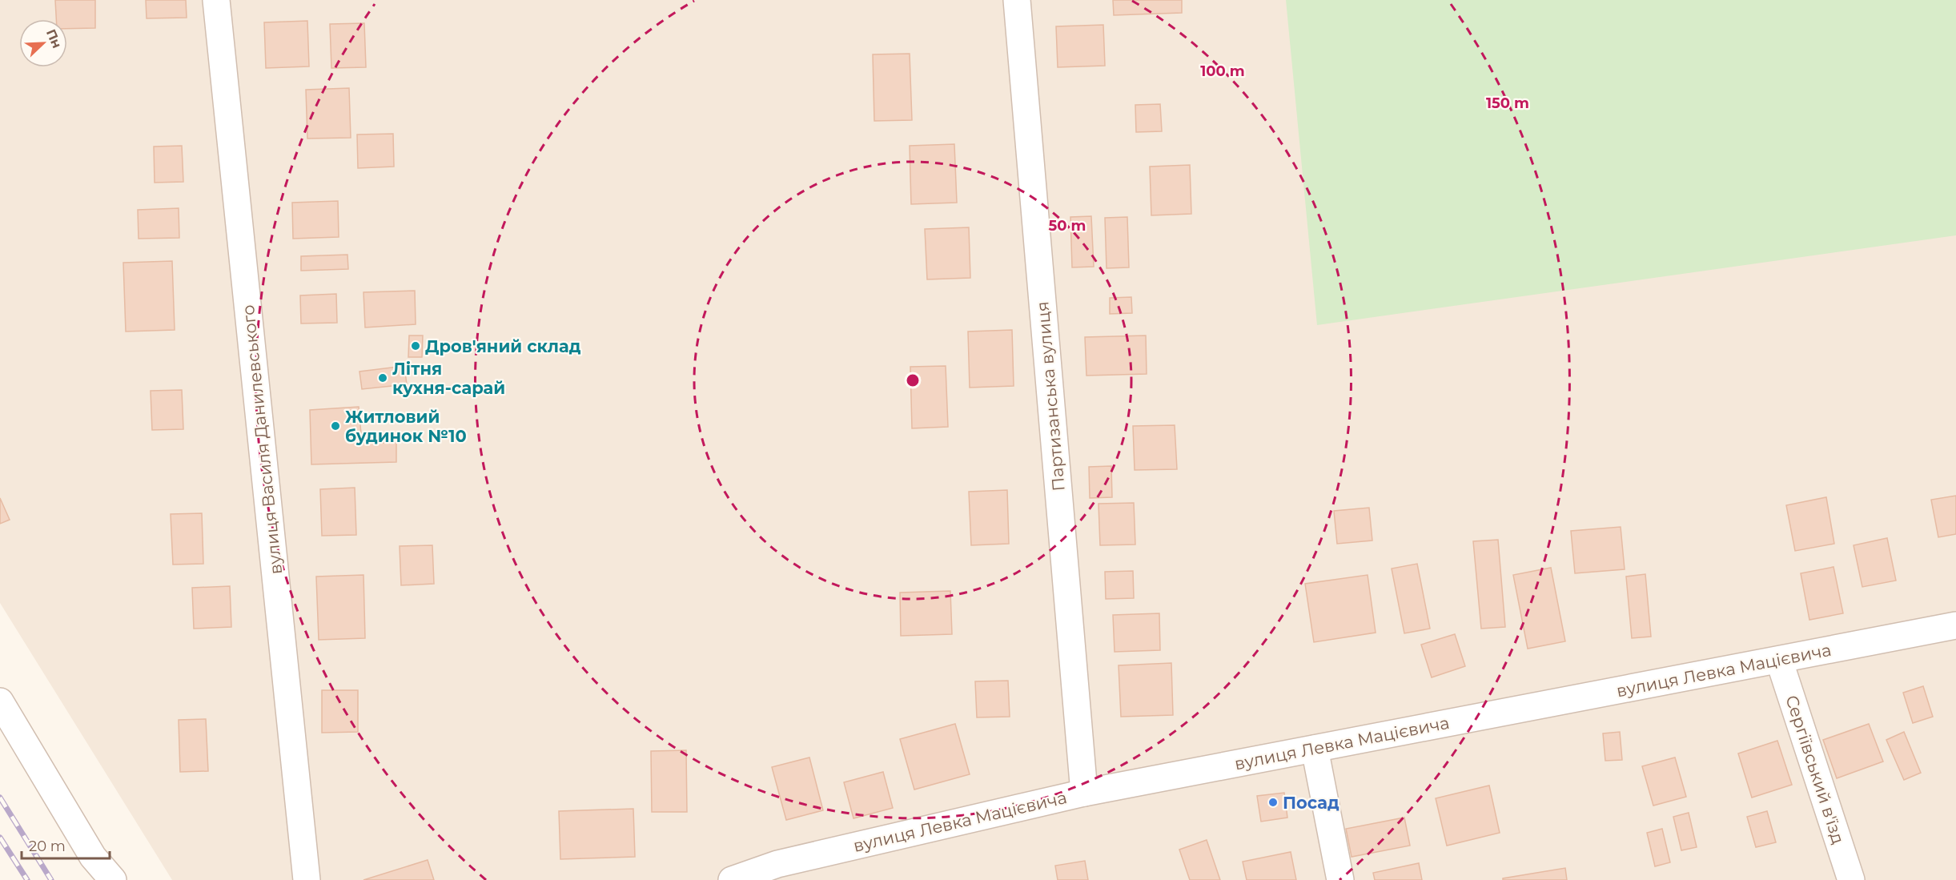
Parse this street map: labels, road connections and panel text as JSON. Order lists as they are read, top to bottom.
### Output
{
  "streets": {
    "street": [
      "Партизанська вулиця",
      "вулиця Василя Данилевського",
      "вулиця Левка Мацієвича",
      "Сергіївський в'їзд"
    ]
  },
  "crossings": [
    ["Партизанська вулиця", "вулиця Левка Мацієвича"],
    ["вулиця Левка Мацієвича", "Сергіївський в'їзд"]
  ],
  "places": [
    "Дров'яний склад",
    "Літня кухня-сарай",
    "Житловий будинок №10",
    "Посад"
  ],
  "scale_bar": "20 m",
  "north": "top right",
  "rings": ["100 m", "150 m", "50 m"]
}
